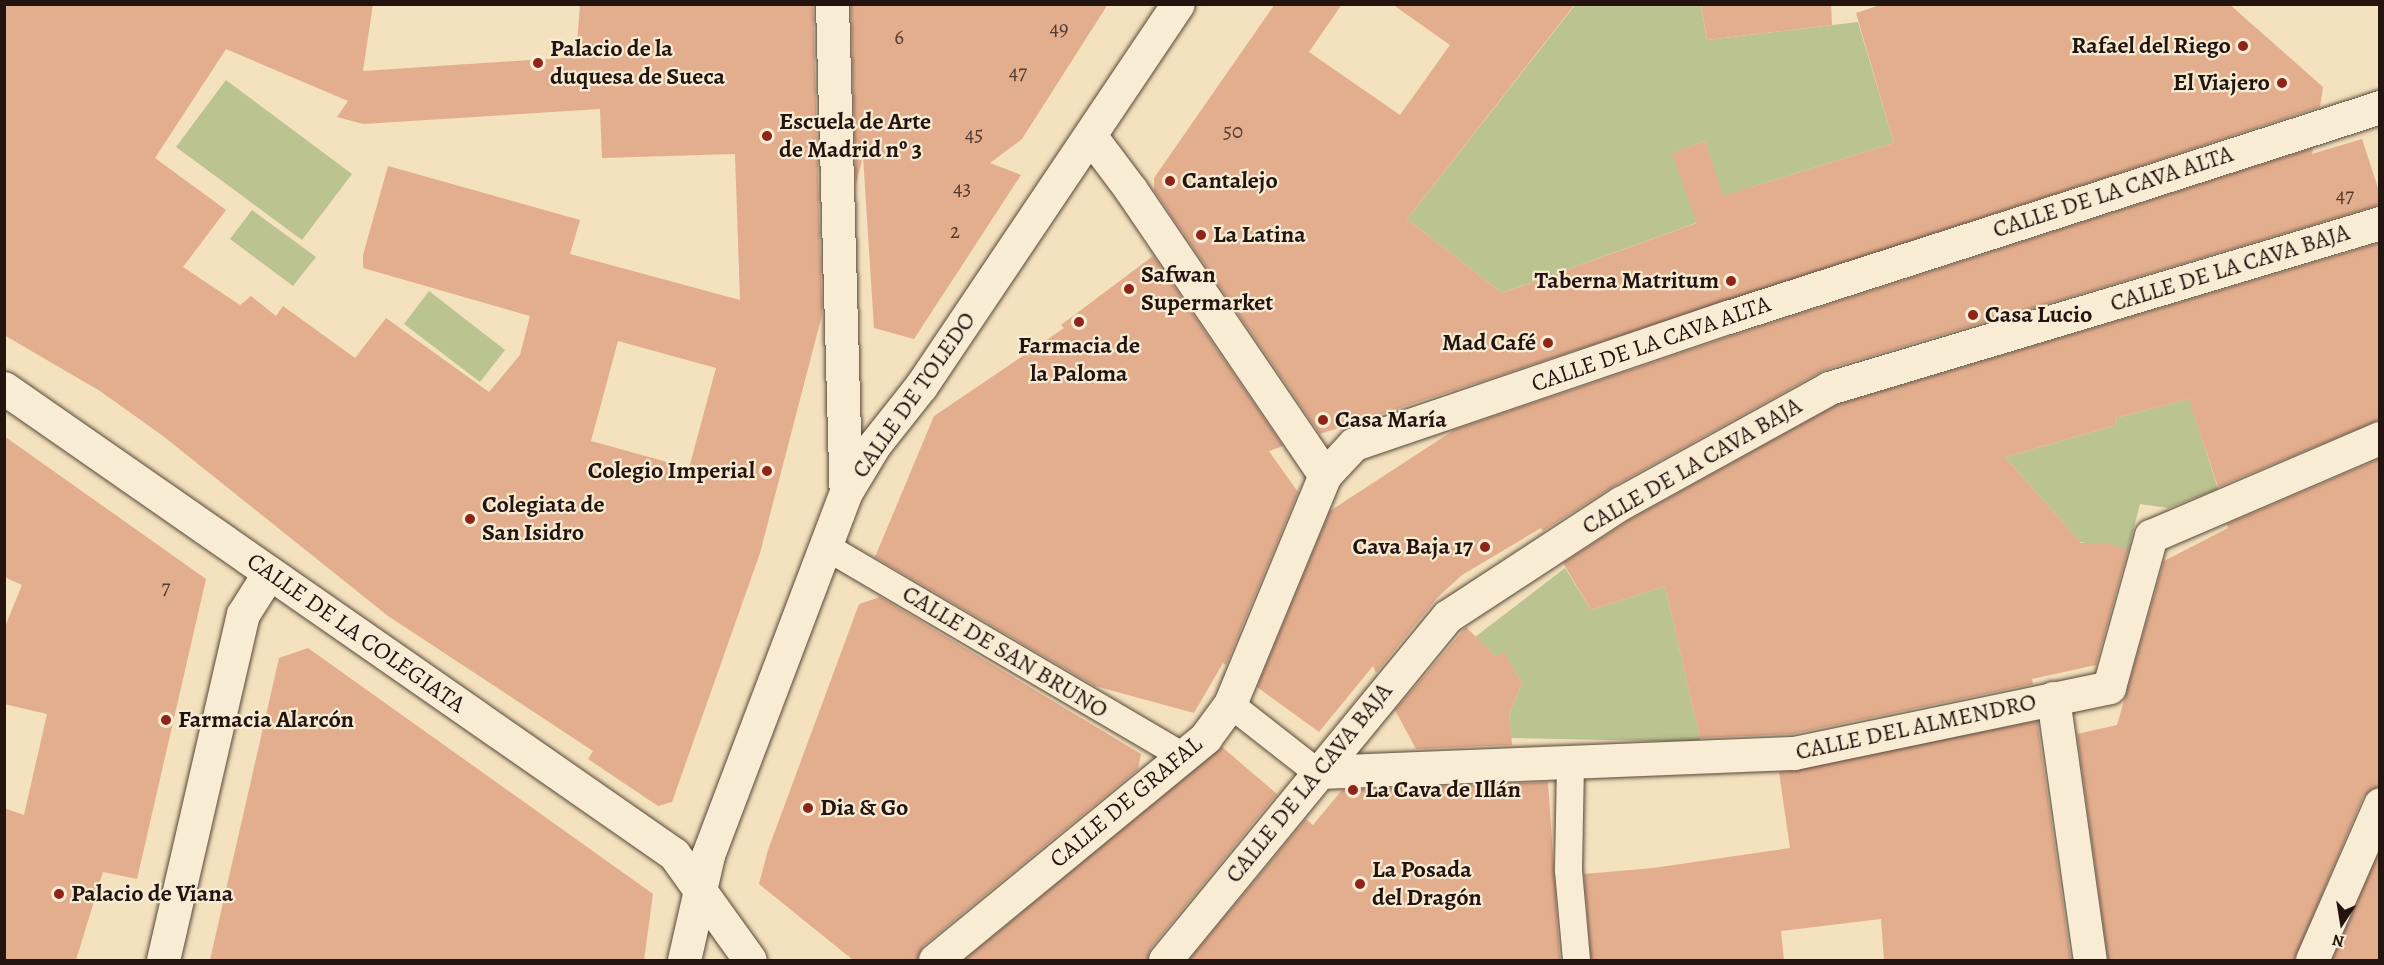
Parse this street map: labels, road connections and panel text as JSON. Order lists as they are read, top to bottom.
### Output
{
  "streets": {
    "street": [
      "CALLE DE LA CAVA ALTA",
      "CALLE DE LA CAVA BAJA",
      "CALLE DE TOLEDO",
      "CALLE DE LA COLEGIATA",
      "CALLE DE SAN BRUNO",
      "CALLE DEL ALMENDRO",
      "CALLE DE GRAFAL"
    ]
  },
  "crossings": [
    ["CALLE DE LA CAVA ALTA", "CALLE DE GRAFAL"],
    ["CALLE DE LA CAVA BAJA", "CALLE DEL ALMENDRO"],
    ["CALLE DE TOLEDO", "CALLE DE LA COLEGIATA"],
    ["CALLE DE TOLEDO", "CALLE DE SAN BRUNO"],
    ["CALLE DE SAN BRUNO", "CALLE DE GRAFAL"]
  ],
  "places": [
    "Rafael del Riego",
    "Palacio de la duquesa de Sueca",
    "El Viajero",
    "Escuela de Arte de Madrid nº 3",
    "Cantalejo",
    "La Latina",
    "Taberna Matritum",
    "Safwan Supermarket",
    "Casa Lucio",
    "Farmacia de la Paloma",
    "Mad Café",
    "Casa María",
    "Colegio Imperial",
    "Colegiata de San Isidro",
    "Cava Baja 17",
    "Farmacia Alarcón",
    "La Cava de Illán",
    "Dia & Go",
    "La Posada del Dragón",
    "Palacio de Viana"
  ],
  "house_numbers": [
    "49",
    "6",
    "47",
    "50",
    "45",
    "43",
    "47",
    "2",
    "7"
  ],
  "north": "bottom"
}
